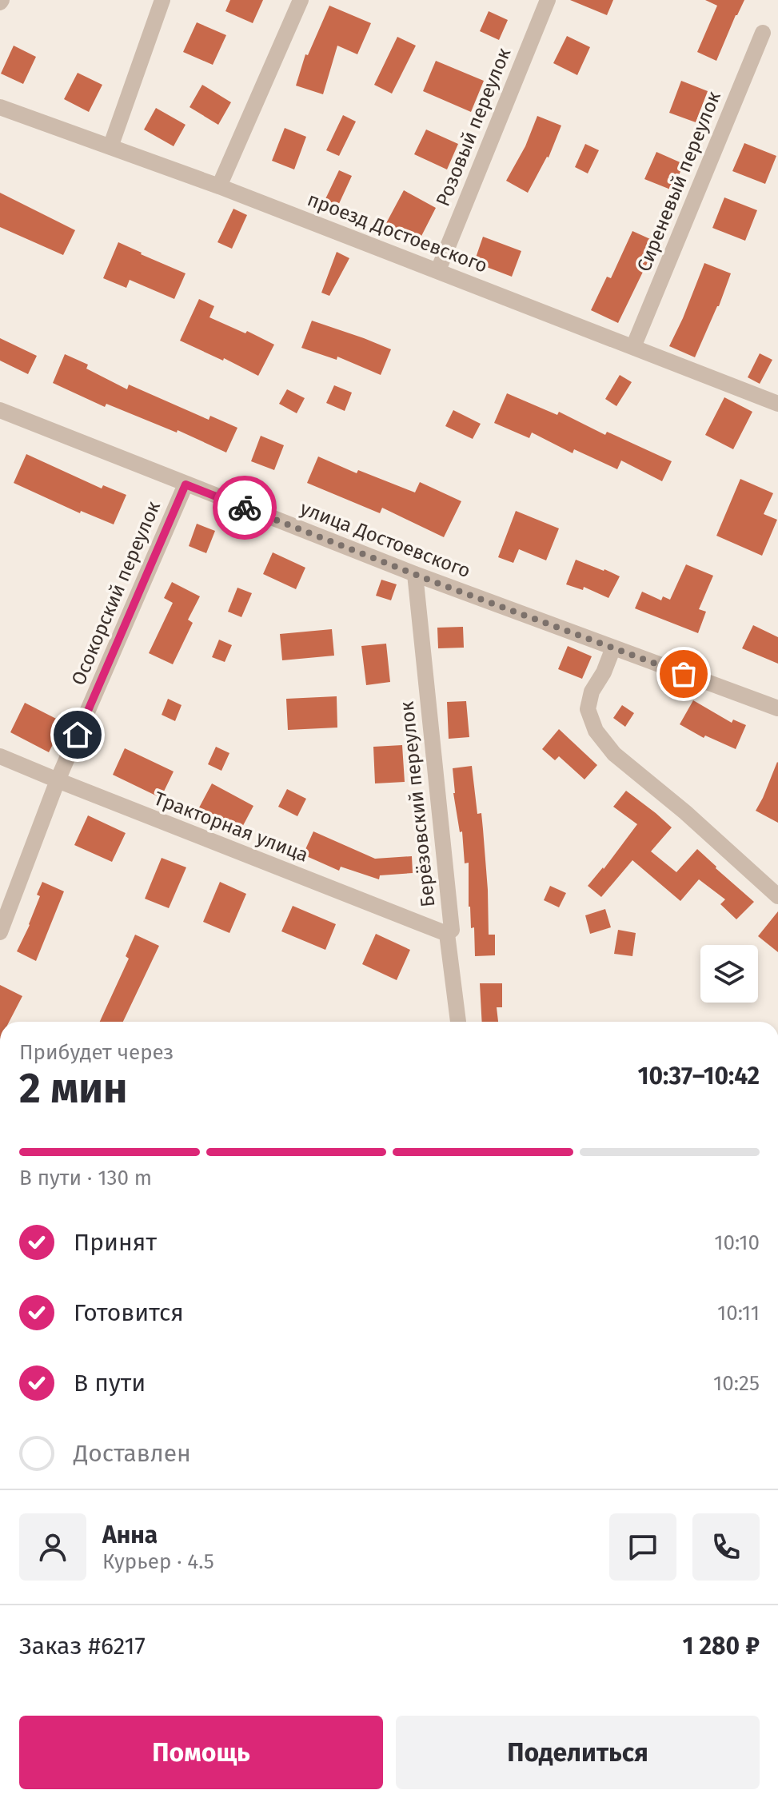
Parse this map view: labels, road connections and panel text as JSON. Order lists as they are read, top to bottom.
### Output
{
  "streets": {
    "street": [
      "Розовый переулок",
      "Сиреневый переулок",
      "проезд Достоевского",
      "улица Достоевского",
      "Осокорский переулок",
      "Берёзовский переулок",
      "Тракторная улица"
    ]
  },
  "crossings": [
    ["Розовый переулок", "проезд Достоевского"],
    ["Сиреневый переулок", "проезд Достоевского"],
    ["улица Достоевского", "Осокорский переулок"],
    ["улица Достоевского", "Берёзовский переулок"],
    ["Осокорский переулок", "Тракторная улица"],
    ["Берёзовский переулок", "Тракторная улица"]
  ],
  "page": {
    "heading": ["2 мин", "Прибудет через", "10:37–10:42"],
    "panel": [
      "Анна",
      "Курьер · 4.5",
      "Заказ #6217",
      "1 280 ₽"
    ],
    "bar": "В пути · 130 m",
    "list": [
      ["Принят", "10:10"],
      ["Готовится", "10:11"],
      ["В пути", "10:25"],
      "Доставлен"
    ],
    "buttons": ["Помощь", "Поделиться"]
  }
}
